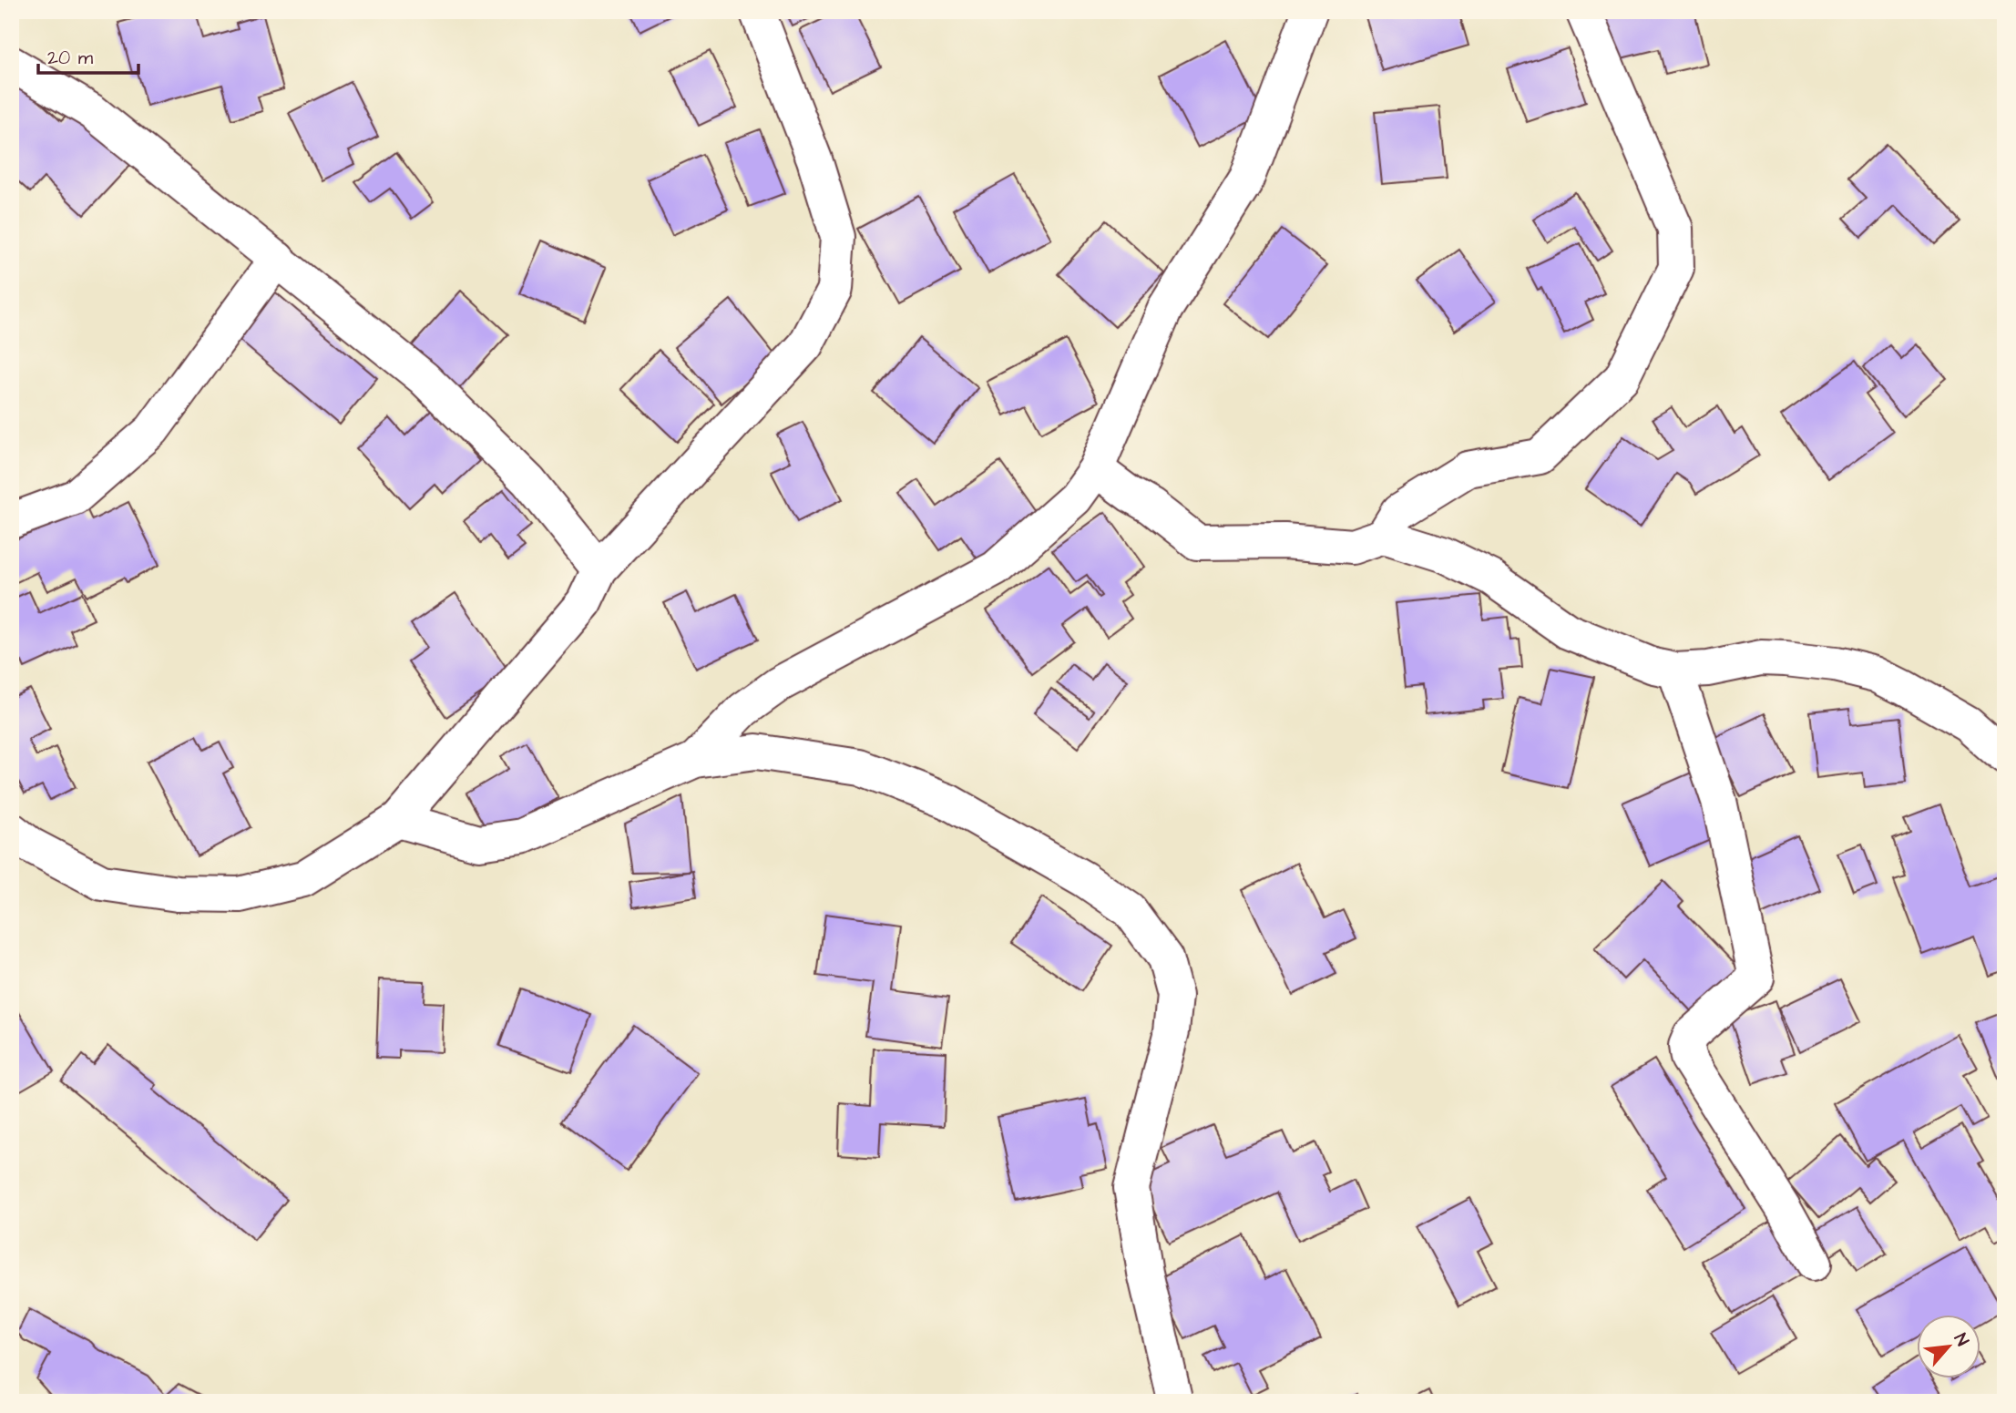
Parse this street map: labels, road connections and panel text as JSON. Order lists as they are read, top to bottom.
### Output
{
  "scale_bar": "20 m",
  "north": "top right"
}
